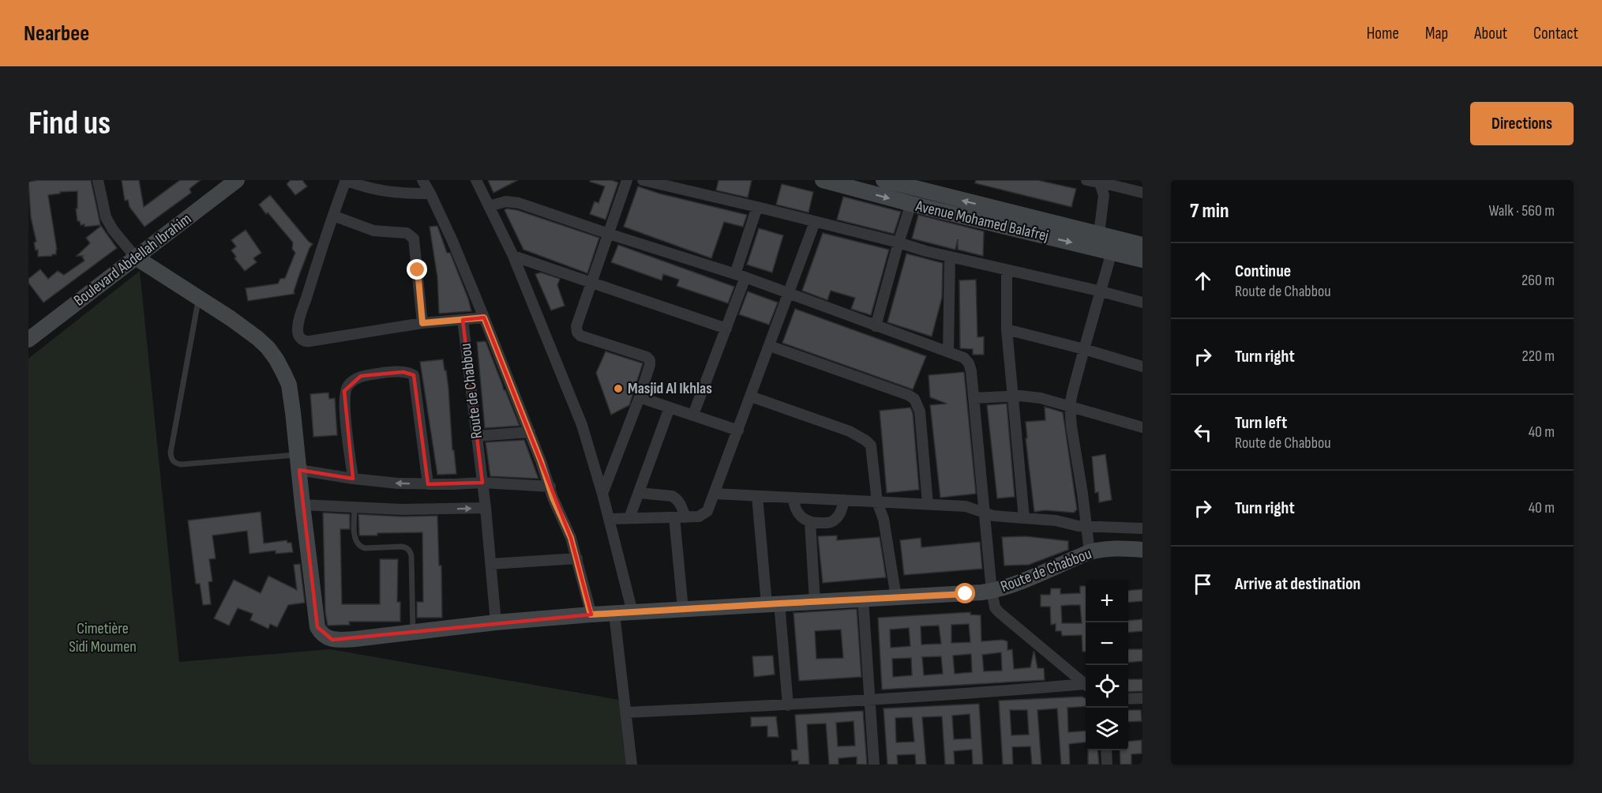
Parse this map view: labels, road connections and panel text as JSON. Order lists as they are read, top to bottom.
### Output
{
  "streets": {
    "street": ["Avenue Mohamed Balafrej", "Boulevard Abdellah Ibrahim", "Route de Chabbou"]
  },
  "parks": ["Cimetière Sidi Moumen"],
  "places": ["Masjid Al Ikhlas"],
  "page": {
    "header": "Nearbee",
    "nav": [
      "Home",
      "Map",
      "About",
      "Contact"
    ],
    "buttons": "Directions",
    "title": "Find us",
    "heading": ["7 min", "Walk · 560 m"],
    "list": [
      ["Continue", "Route de Chabbou", "260 m"],
      ["Turn right", "220 m"],
      ["Turn left", "Route de Chabbou", "40 m"],
      ["Turn right", "40 m"],
      "Arrive at destination"
    ],
    "map_buttons": ["+", "−"]
  }
}
